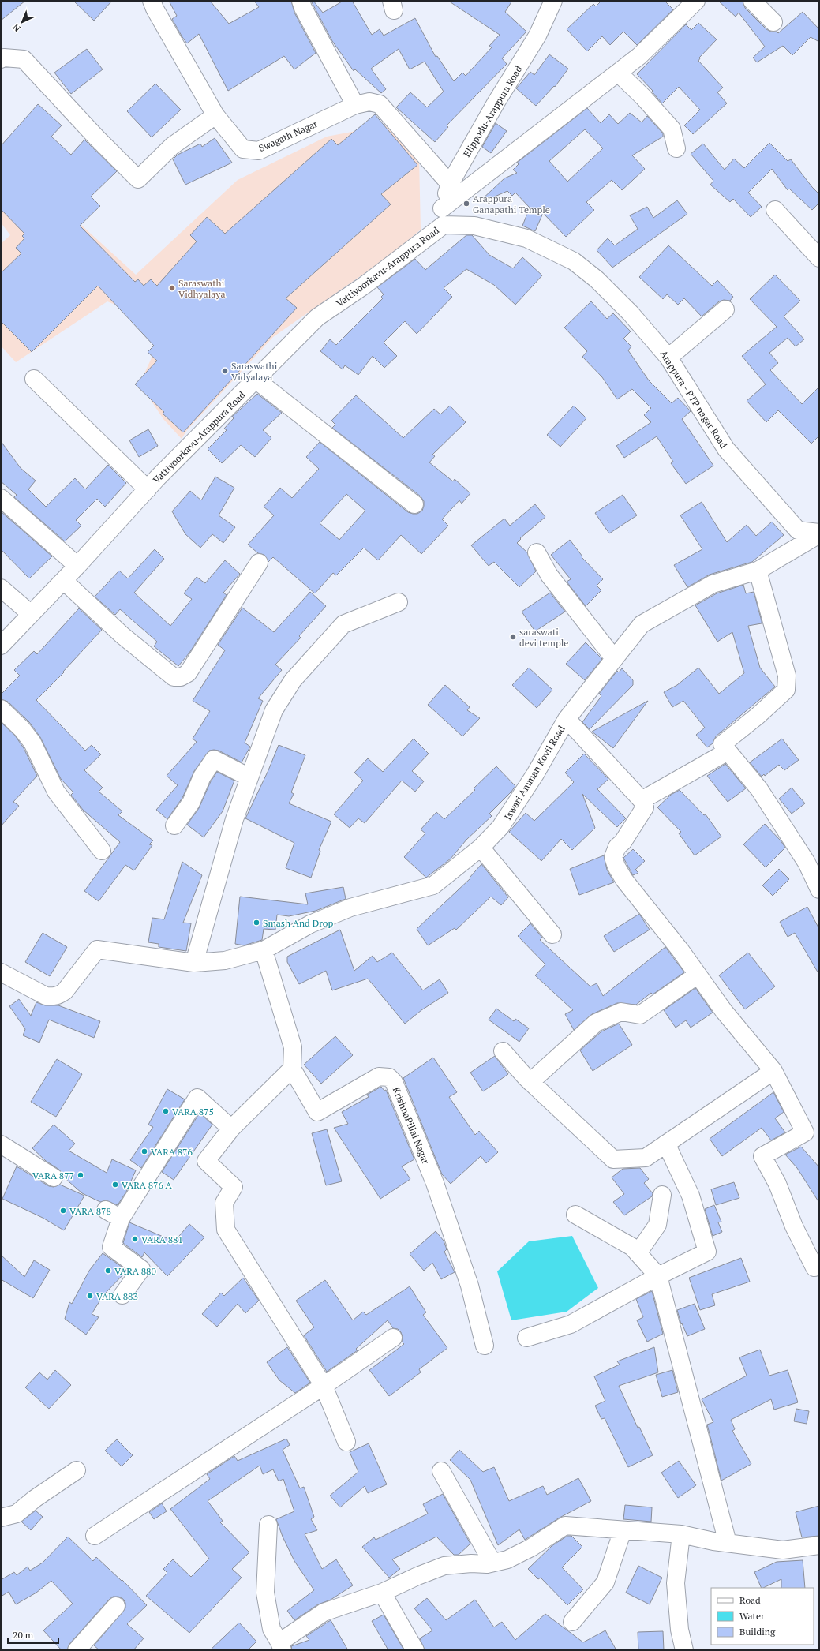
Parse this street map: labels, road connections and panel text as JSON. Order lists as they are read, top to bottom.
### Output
{
  "streets": {
    "street": [
      "Elippodu-Arappura Road",
      "Swagath Nagar",
      "Vattiyoorkavu-Arappura Road",
      "Arappura - PTP nagar Road",
      "Iswari Amman Kovil Road",
      "KrishnaPillai Nagar"
    ]
  },
  "crossings": [
    ["Elippodu-Arappura Road", "Swagath Nagar"],
    ["Elippodu-Arappura Road", "Vattiyoorkavu-Arappura Road"],
    ["Elippodu-Arappura Road", "Arappura - PTP nagar Road"],
    ["Vattiyoorkavu-Arappura Road", "Arappura - PTP nagar Road"],
    ["Arappura - PTP nagar Road", "Iswari Amman Kovil Road"]
  ],
  "places": [
    "Arappura Ganapathi Temple",
    "Saraswathi Vidhyalaya",
    "Saraswathi Vidyalaya",
    "saraswati devi temple",
    "Smash And Drop",
    "VARA 875",
    "VARA 876",
    "VARA 877",
    "VARA 876 A",
    "VARA 878",
    "VARA 881",
    "VARA 880",
    "VARA 883"
  ],
  "legend": ["Road", "Water", "Building"],
  "scale_bar": "20 m",
  "north": "bottom left"
}
